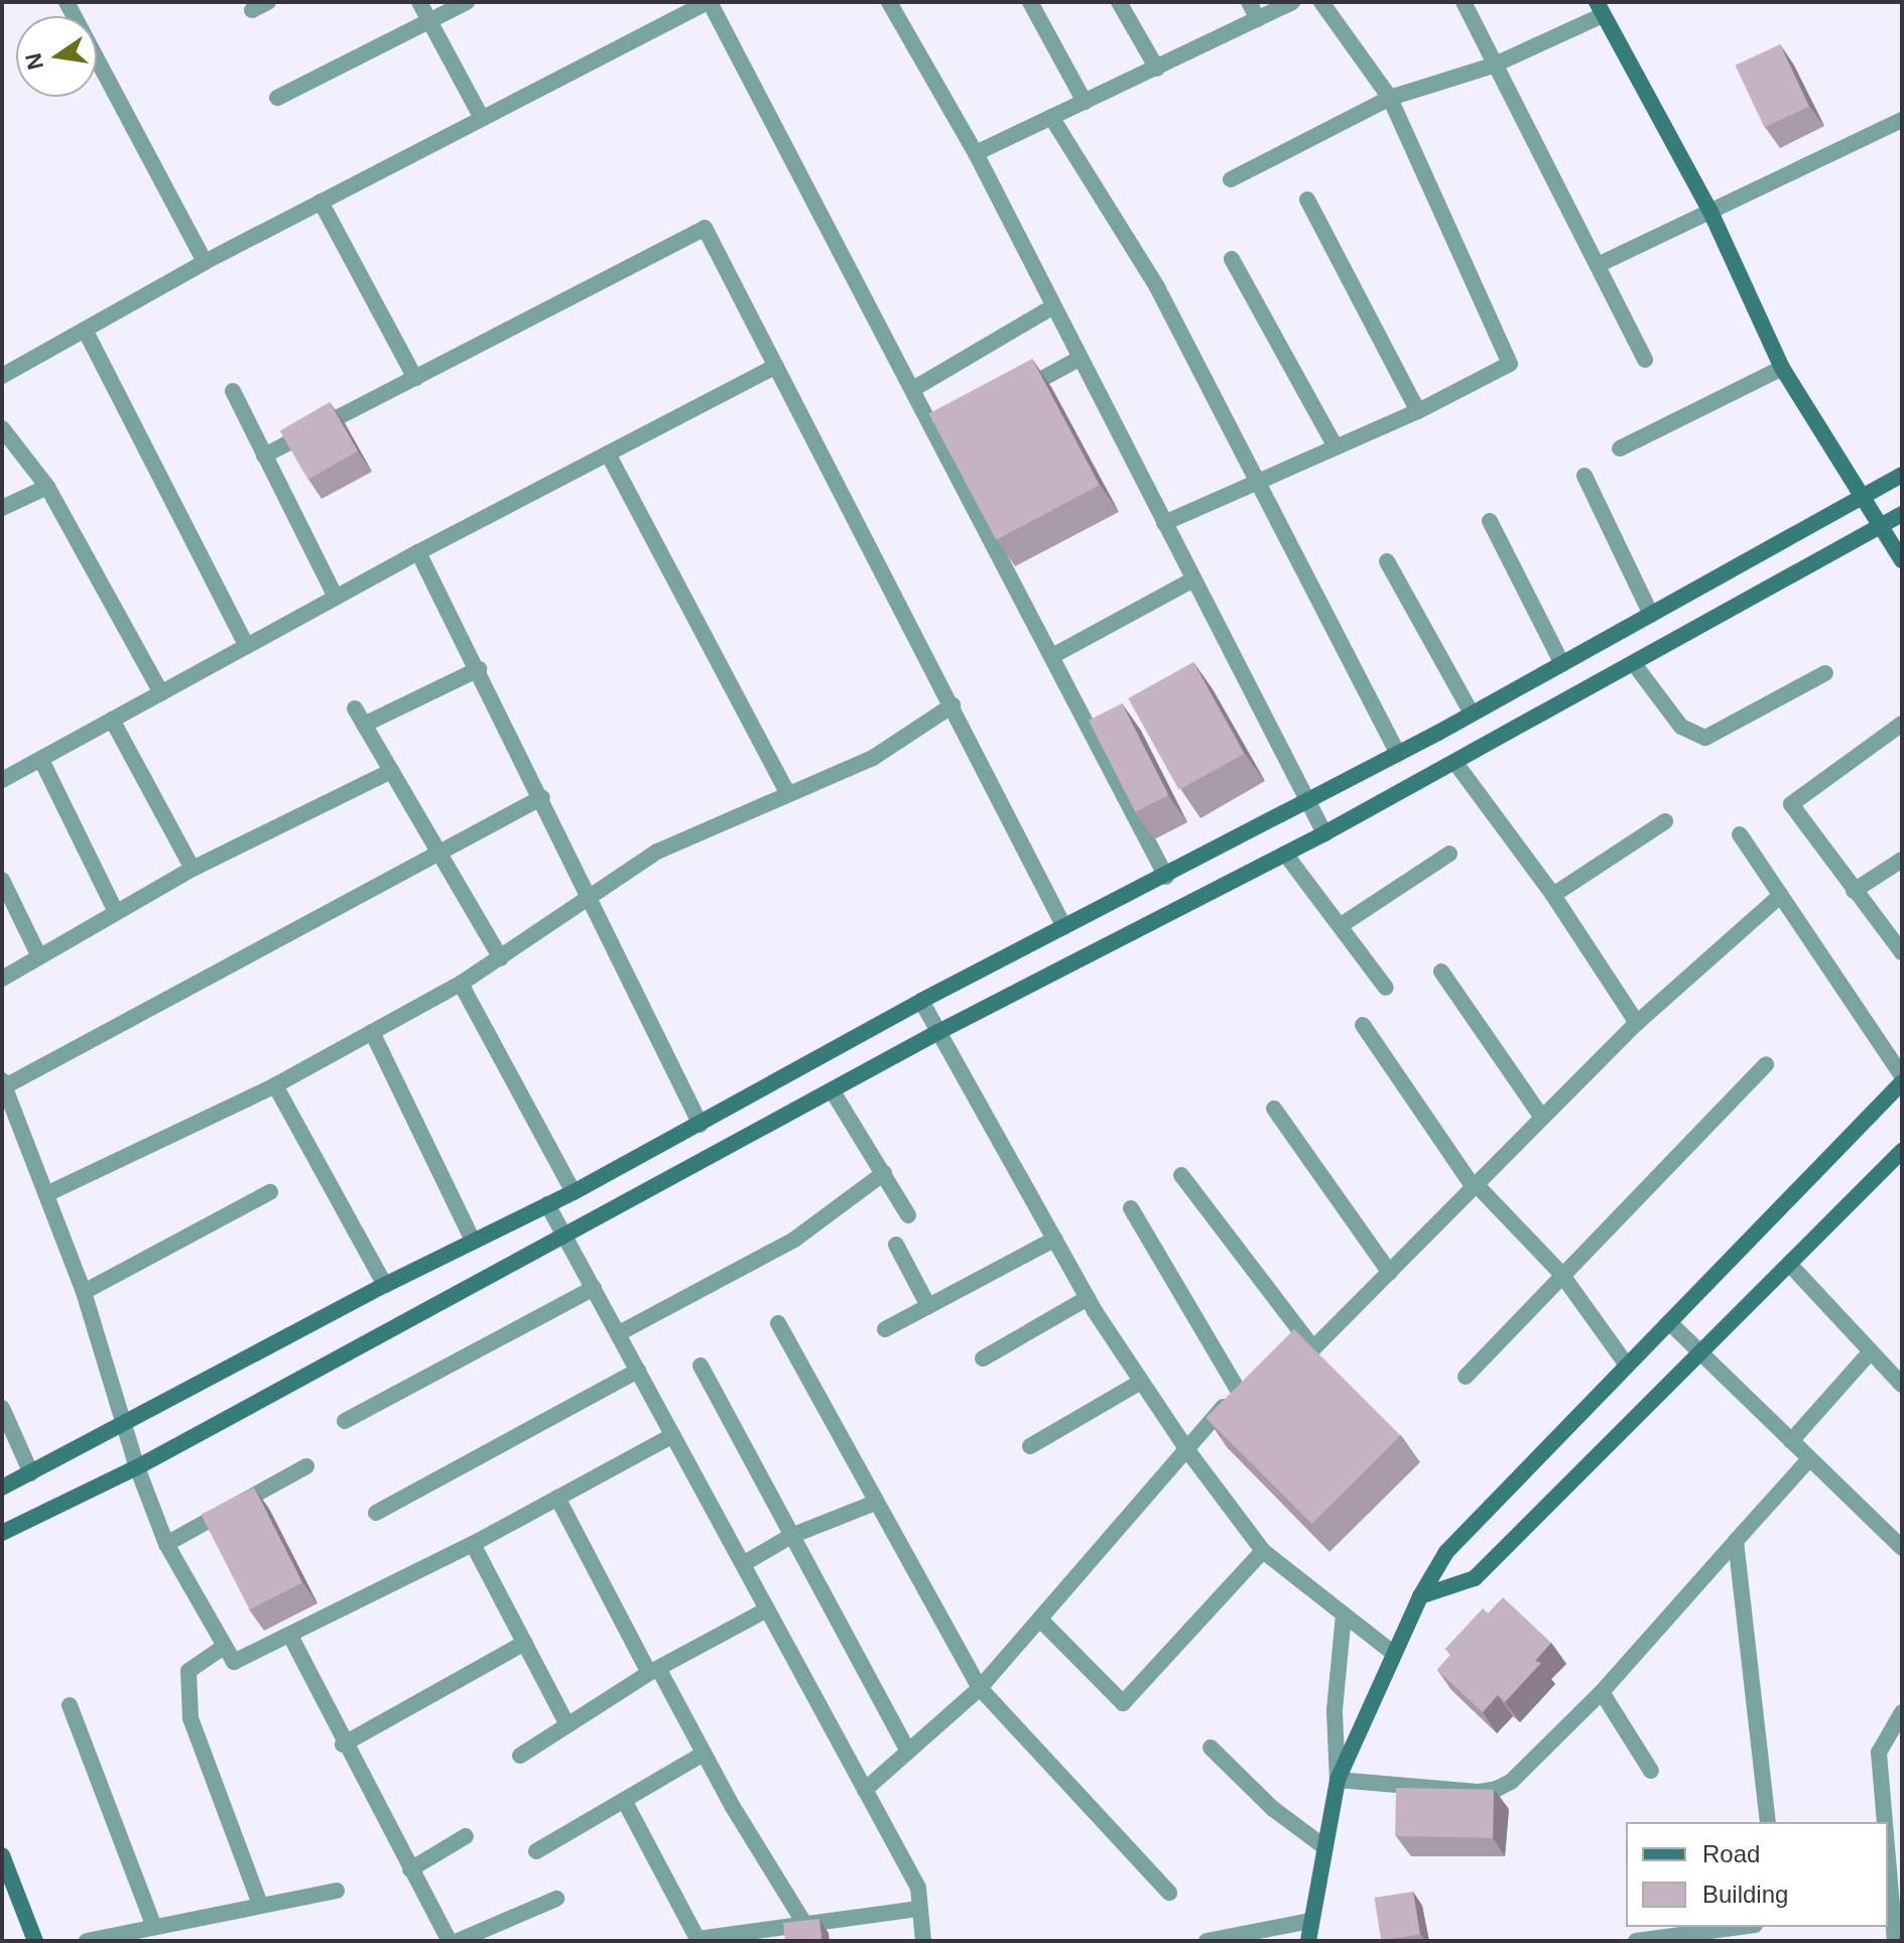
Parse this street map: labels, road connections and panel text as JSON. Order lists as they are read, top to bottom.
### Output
{
  "legend": ["Road", "Building"],
  "north": "left"
}
